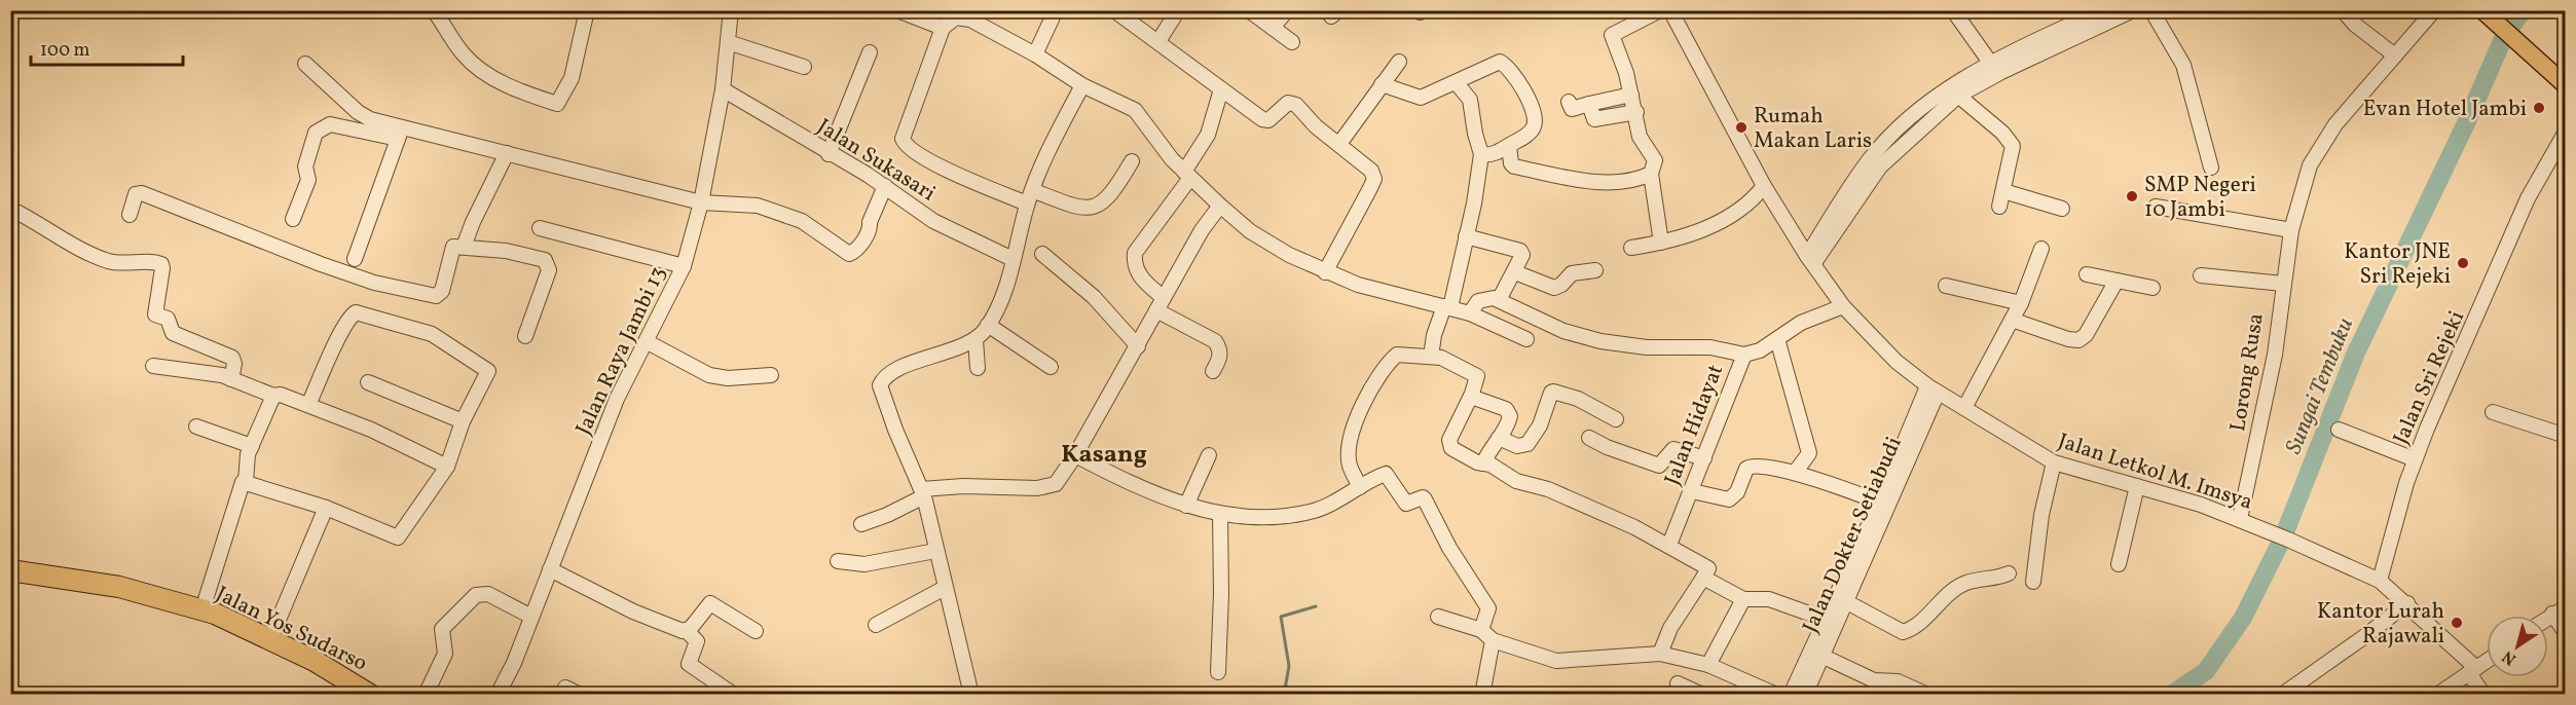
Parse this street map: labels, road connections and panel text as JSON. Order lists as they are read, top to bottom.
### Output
{
  "streets": {
    "highway": ["Jalan Yos Sudarso"],
    "street": [
      "Jalan Sukasari",
      "Jalan Raya Jambi 13",
      "Lorong Rusa",
      "Jalan Sri Rejeki",
      "Jalan Hidayat",
      "Jalan Letkol M. Imsya",
      "Jalan Dokter Setiabudi"
    ]
  },
  "crossings": [
    ["Jalan Sukasari", "Jalan Raya Jambi 13"],
    ["Lorong Rusa", "Jalan Letkol M. Imsya"],
    ["Jalan Sri Rejeki", "Jalan Letkol M. Imsya"],
    ["Jalan Hidayat", "Jalan Letkol M. Imsya"],
    ["Jalan Letkol M. Imsya", "Jalan Dokter Setiabudi"]
  ],
  "districts": ["Kasang"],
  "water": ["Sungai Tembuku"],
  "places": [
    "Evan Hotel Jambi",
    "Rumah Makan Laris",
    "SMP Negeri 10 Jambi",
    "Kantor JNE Sri Rejeki",
    "Kantor Lurah Rajawali"
  ],
  "scale_bar": "100 m",
  "north": "bottom left"
}
